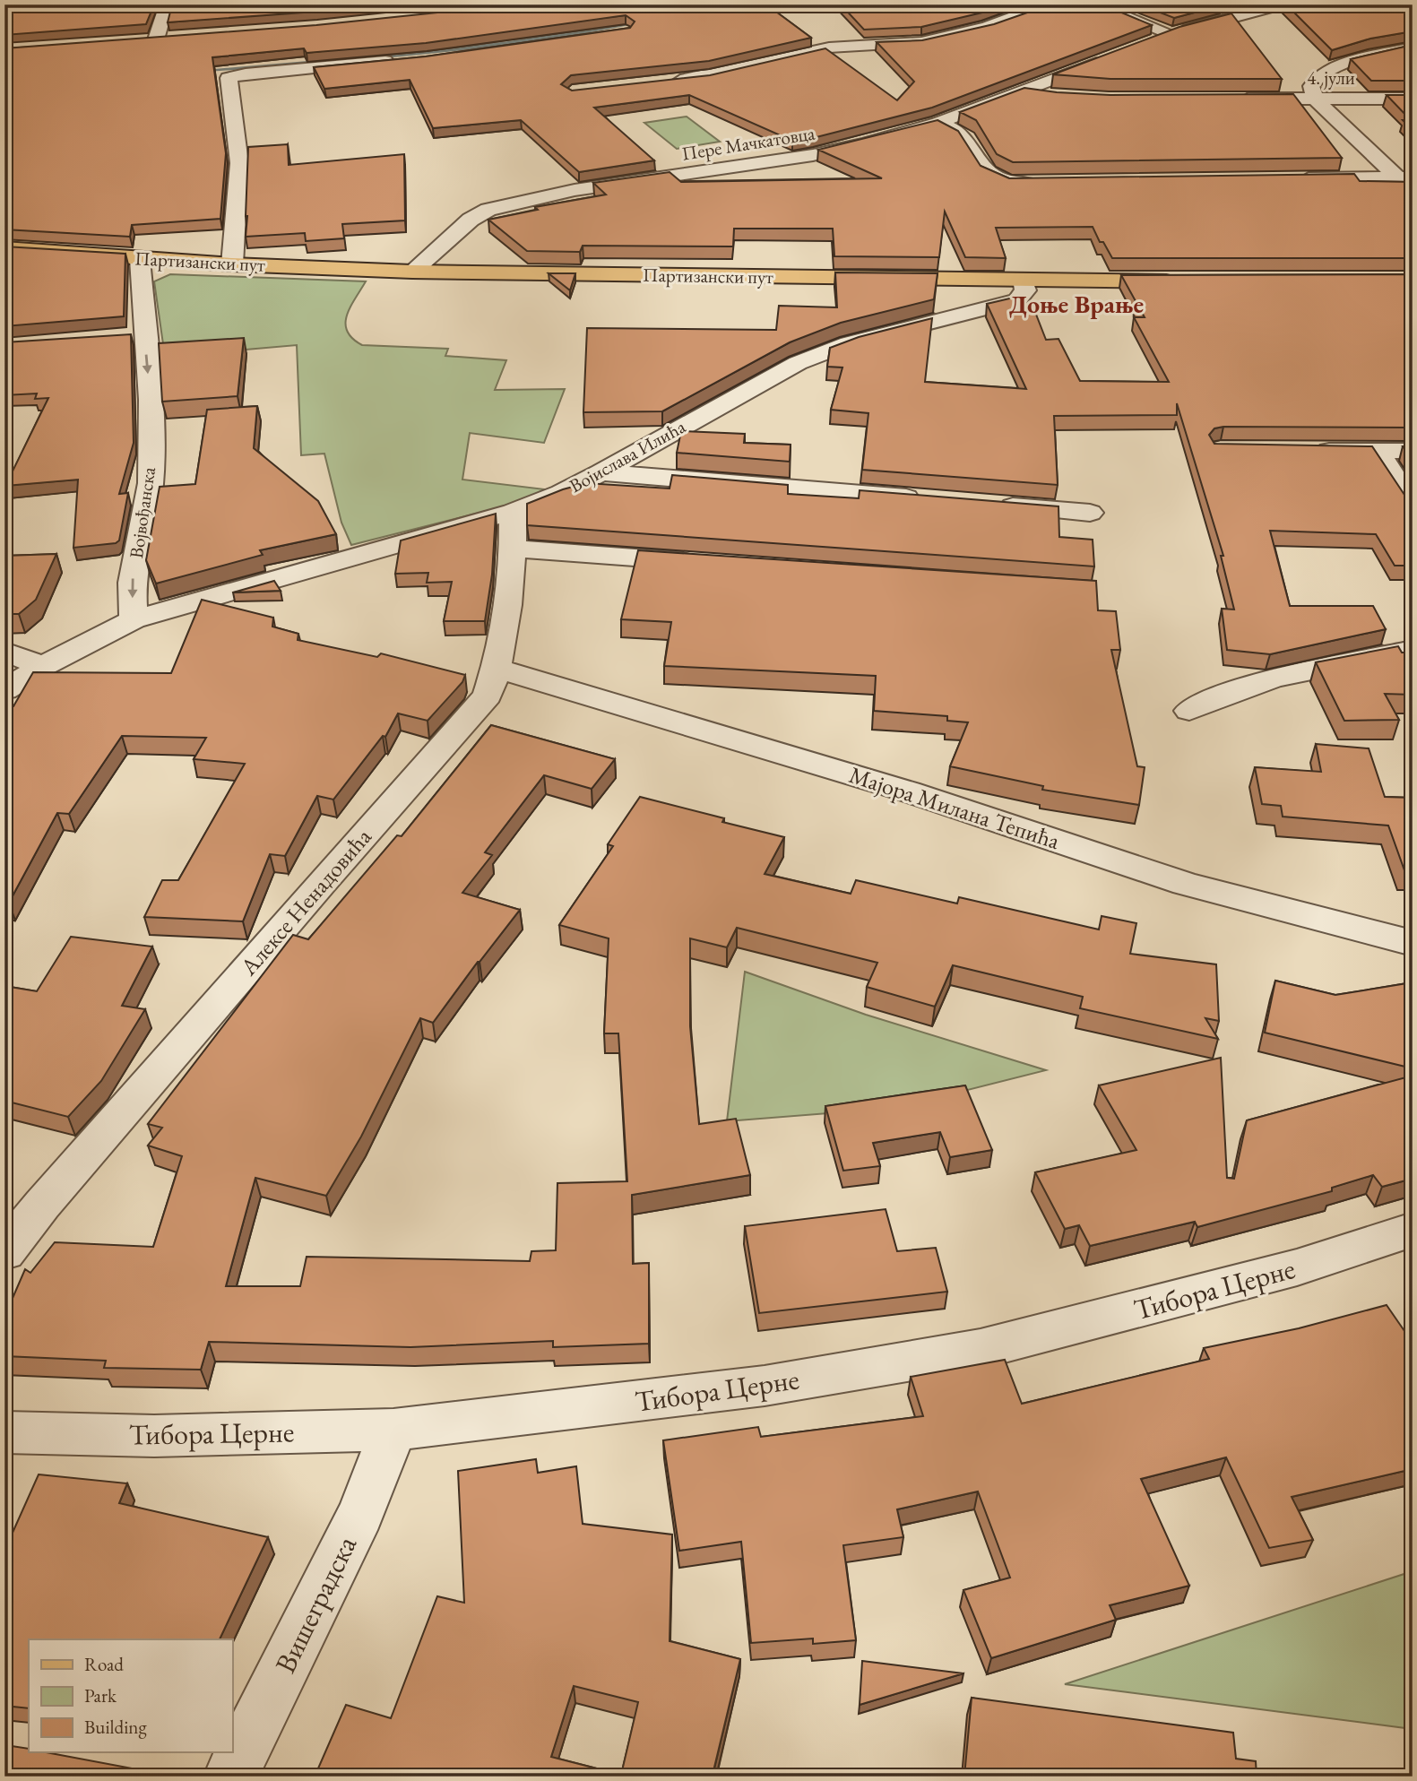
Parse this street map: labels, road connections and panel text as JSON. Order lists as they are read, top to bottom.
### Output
{
  "streets": {
    "main road": ["Партизански пут"],
    "street": [
      "4. јули",
      "Пере Мачкатовца",
      "Војислава Илића",
      "Војвођанска",
      "Мајора Милана Тепића",
      "Алексе Ненадовића",
      "Тибора Церне",
      "Вишеградска"
    ]
  },
  "crossings": [
    ["Пере Мачкатовца", "Партизански пут"],
    ["Партизански пут", "Војислава Илића"],
    ["Партизански пут", "Војвођанска"],
    ["Војислава Илића", "Војвођанска"],
    ["Војислава Илића", "Алексе Ненадовића"],
    ["Мајора Милана Тепића", "Алексе Ненадовића"],
    ["Тибора Церне", "Вишеградска"]
  ],
  "one_way": ["Војвођанска"],
  "districts": ["Доње Врање"],
  "legend": ["Road", "Park", "Building"]
}
